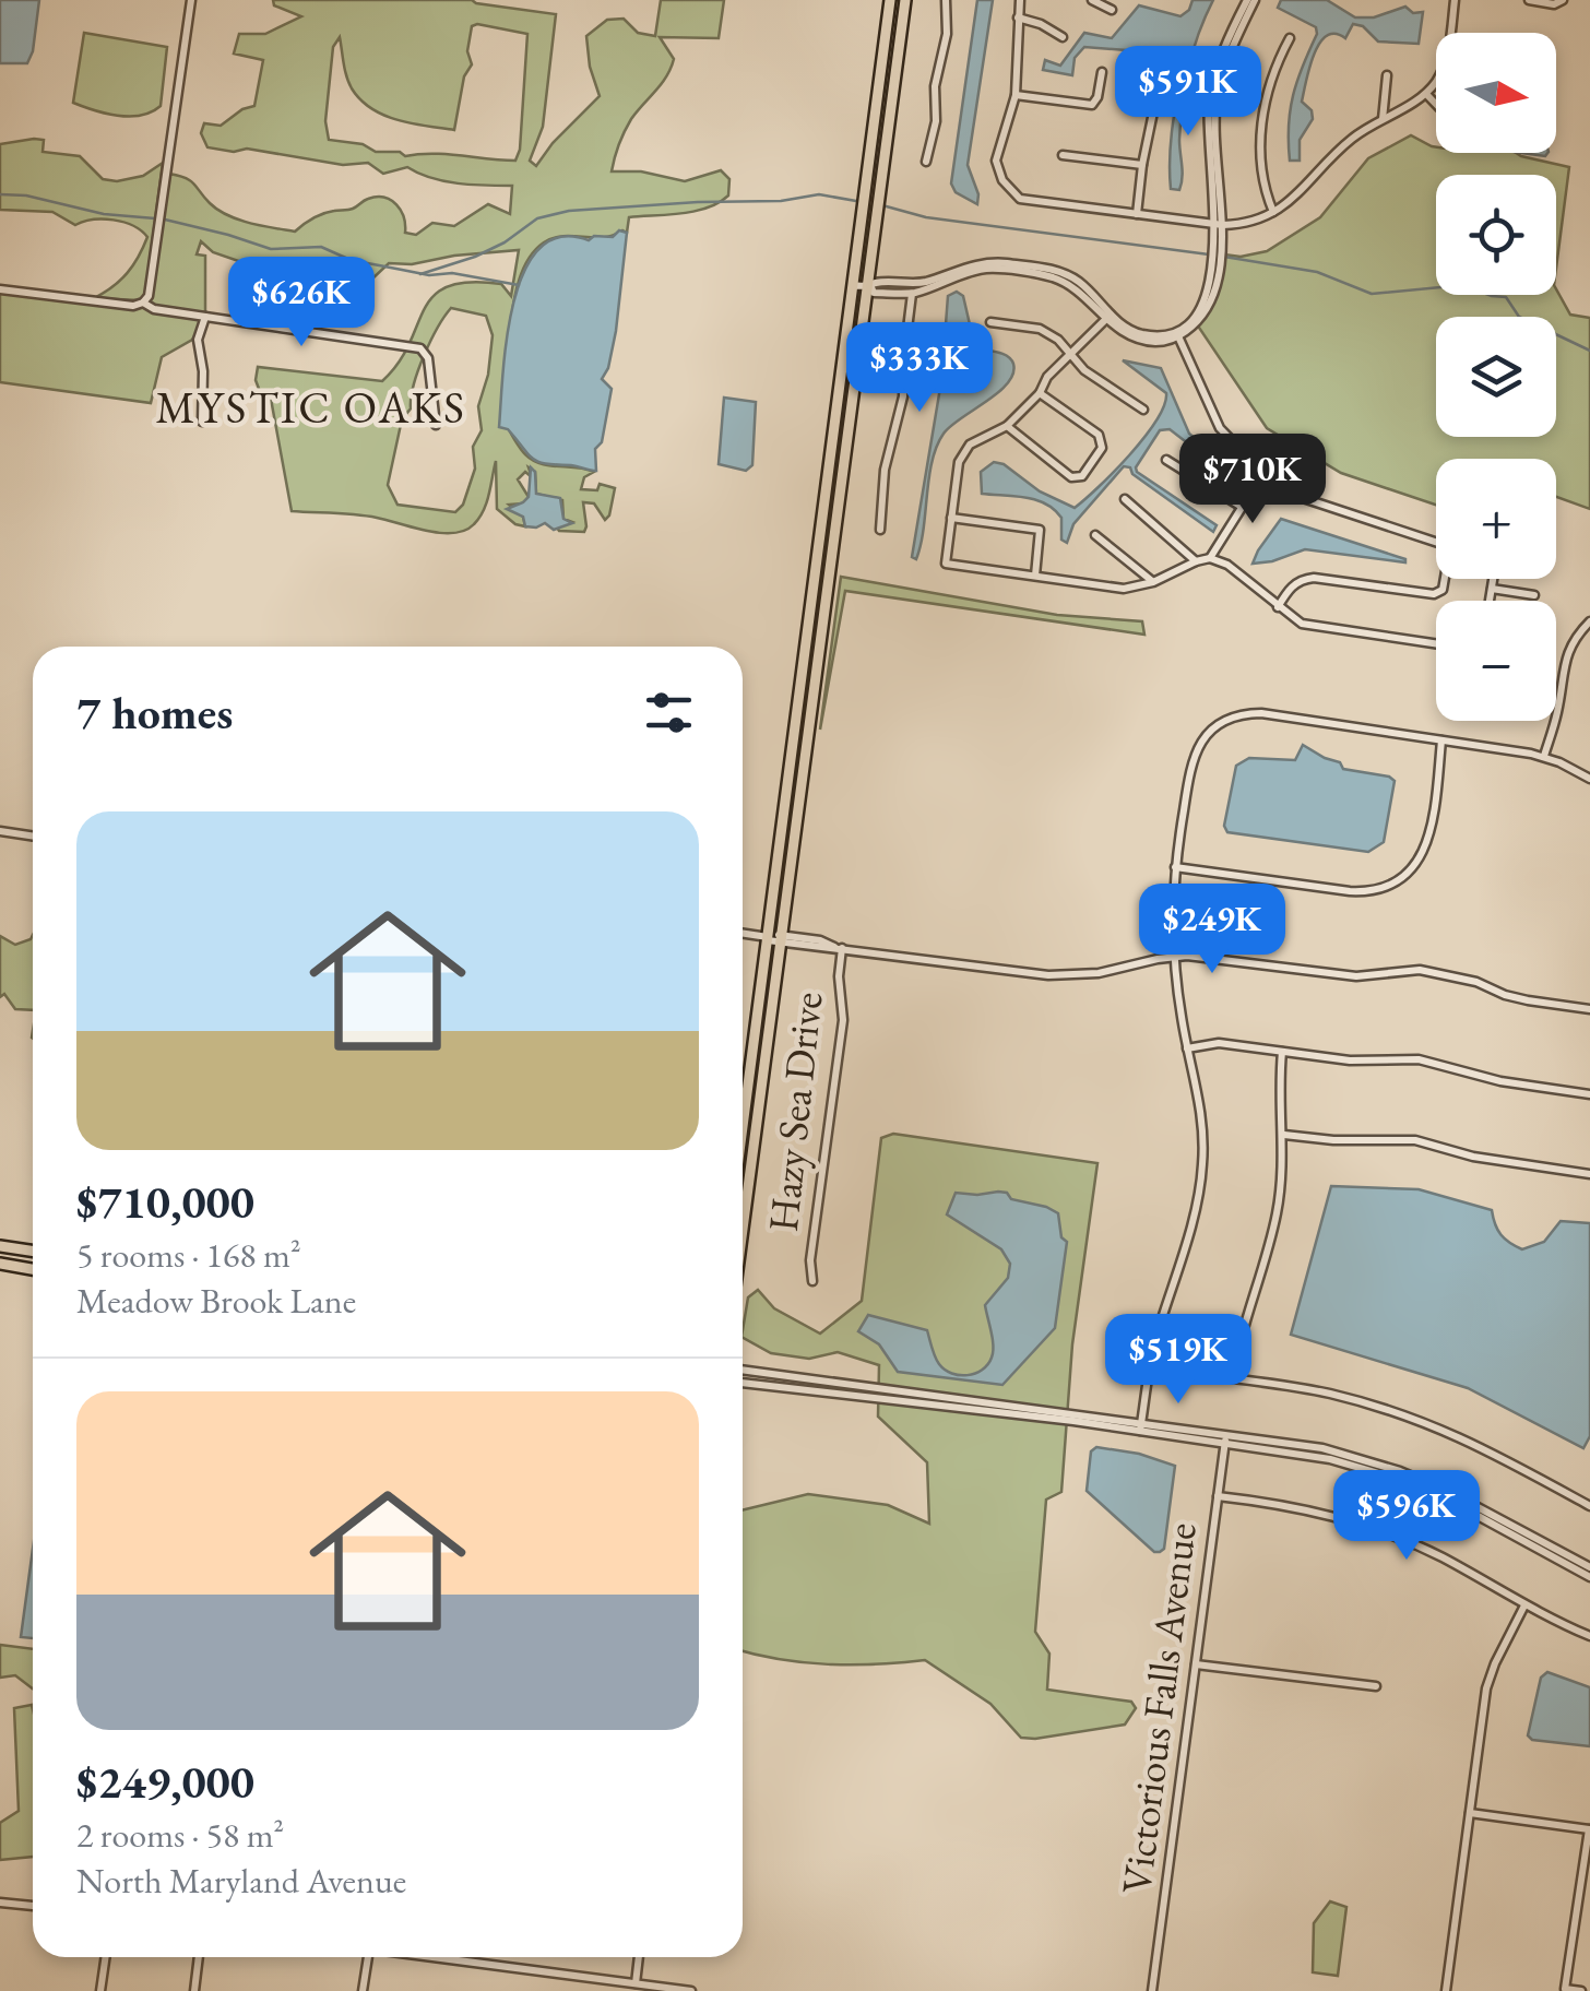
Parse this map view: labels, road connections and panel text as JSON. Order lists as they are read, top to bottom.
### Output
{
  "streets": {
    "street": ["Hazy Sea Drive", "Victorious Falls Avenue"]
  },
  "districts": ["MYSTIC OAKS"],
  "north": "right",
  "page": {
    "map_buttons": ["+", "−"],
    "price": [
      "$591K",
      "$626K",
      "$333K",
      "$710K",
      "$249K",
      "$519K",
      "$596K"
    ],
    "heading": "7 homes",
    "list": [
      {
        "name": "$710,000",
        "note": "5 rooms · 168 m² · Meadow Brook Lane"
      },
      {
        "name": "$249,000",
        "note": "2 rooms · 58 m² · North Maryland Avenue"
      }
    ]
  }
}
